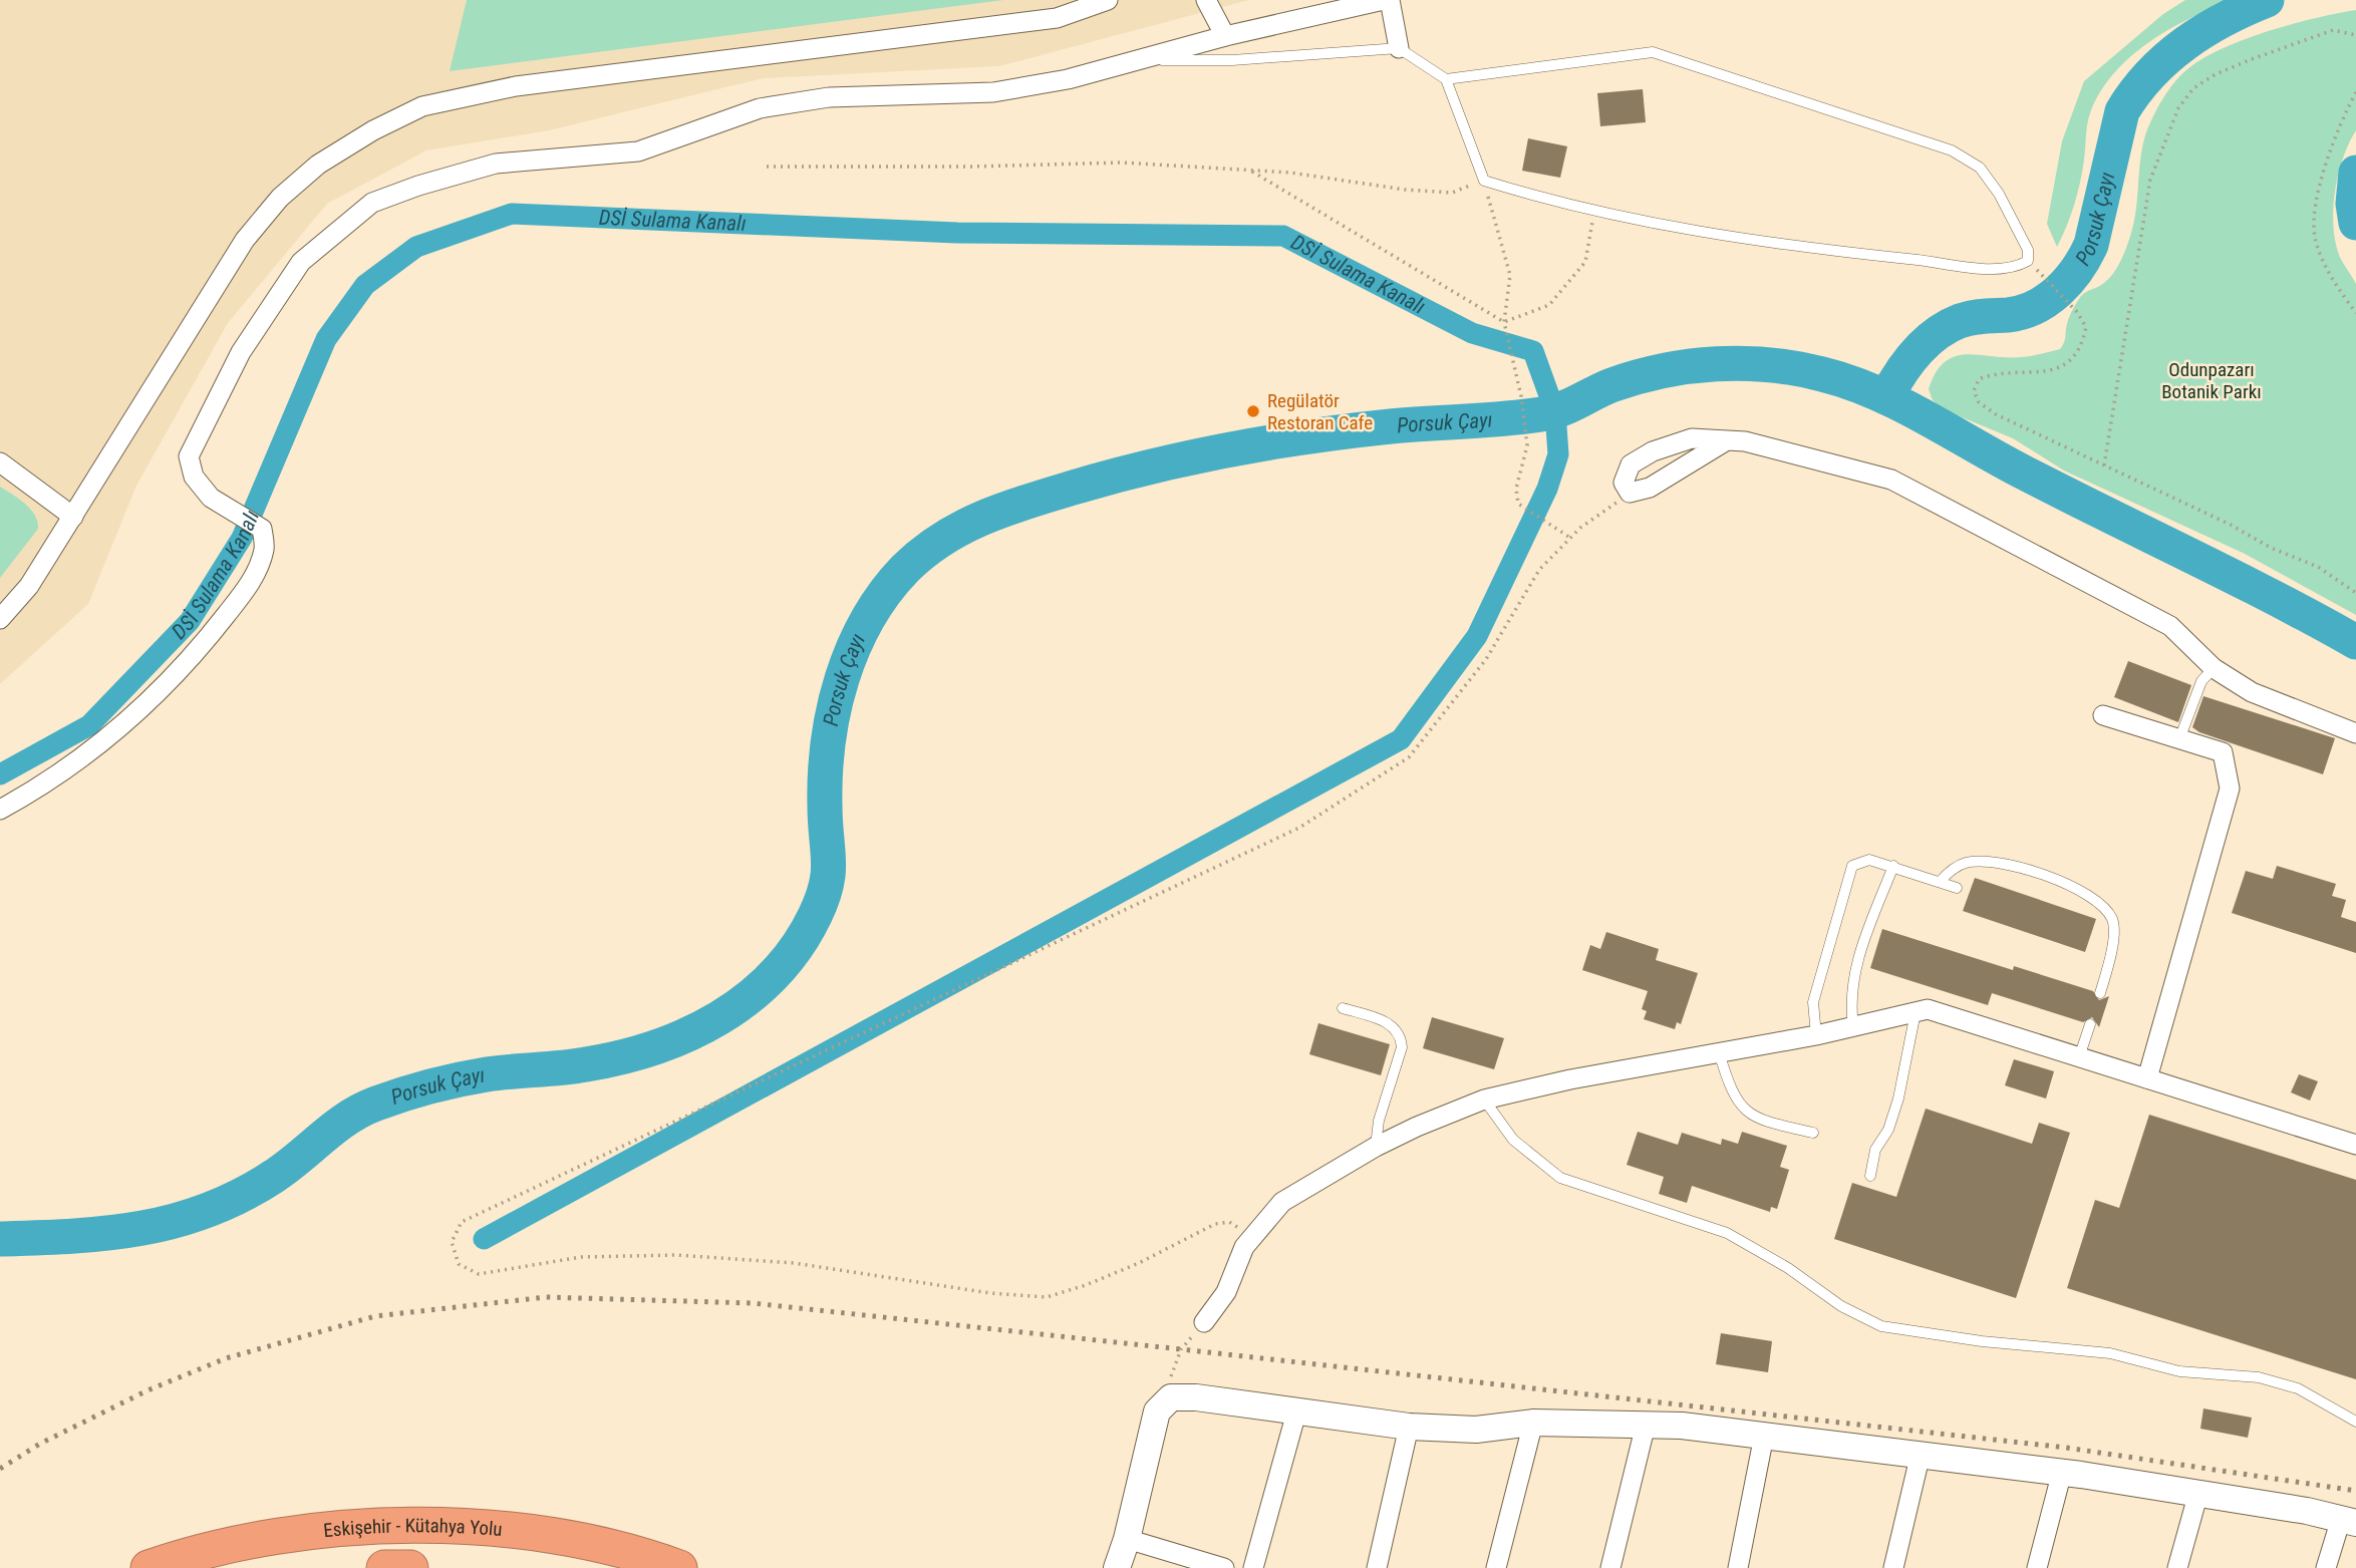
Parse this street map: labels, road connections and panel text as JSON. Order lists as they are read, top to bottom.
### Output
{
  "streets": {
    "highway": ["Eskişehir - Kütahya Yolu"]
  },
  "water": ["Porsuk Çayı", "DSİ Sulama Kanalı"],
  "parks": ["Odunpazarı Botanik Parkı"],
  "places": ["Regülatör Restoran Cafe"]
}
